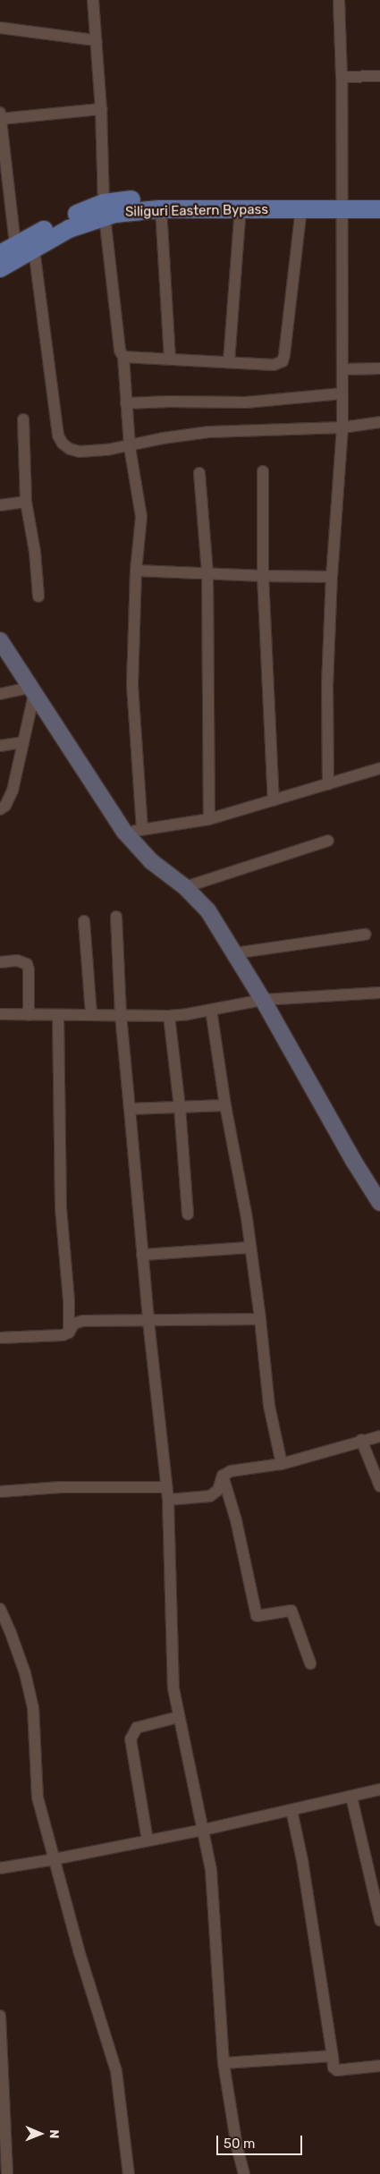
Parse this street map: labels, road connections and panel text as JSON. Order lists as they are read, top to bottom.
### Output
{
  "streets": {
    "main road": ["Siliguri Eastern Bypass"]
  },
  "scale_bar": "50 m",
  "north": "right"
}
